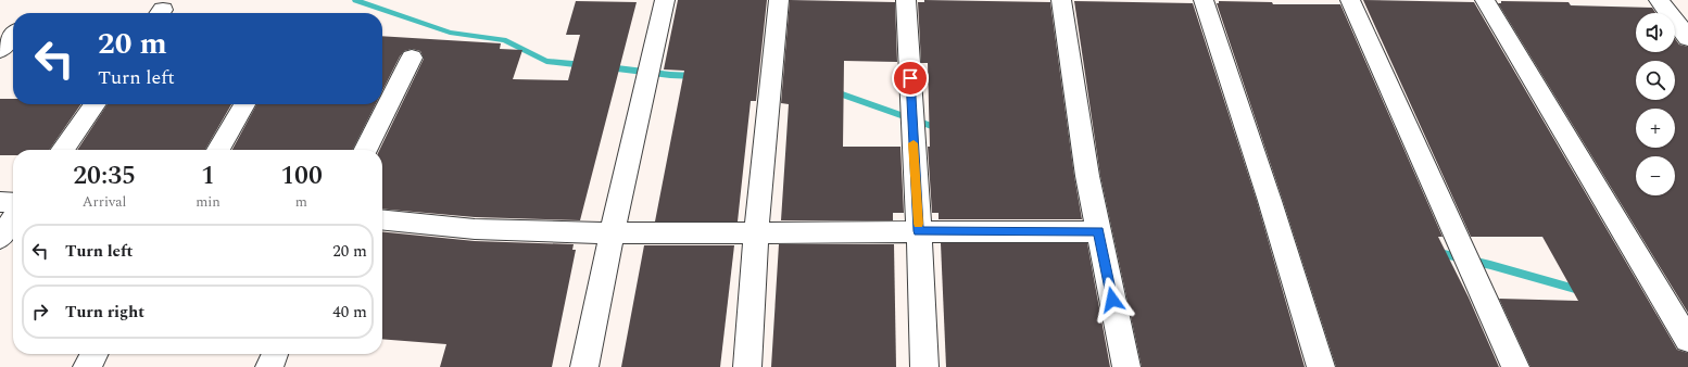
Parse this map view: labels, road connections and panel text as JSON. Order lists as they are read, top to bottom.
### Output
{
  "page": {
    "map_buttons": ["+", "−"],
    "turn": ["20 m", "Turn left"],
    "eta": [
      "20:35",
      "Arrival",
      "1",
      "min",
      "100",
      "m"
    ],
    "list": [
      {
        "name": "Turn left",
        "value": "20 m"
      },
      {
        "name": "Turn right",
        "value": "40 m"
      }
    ]
  }
}
